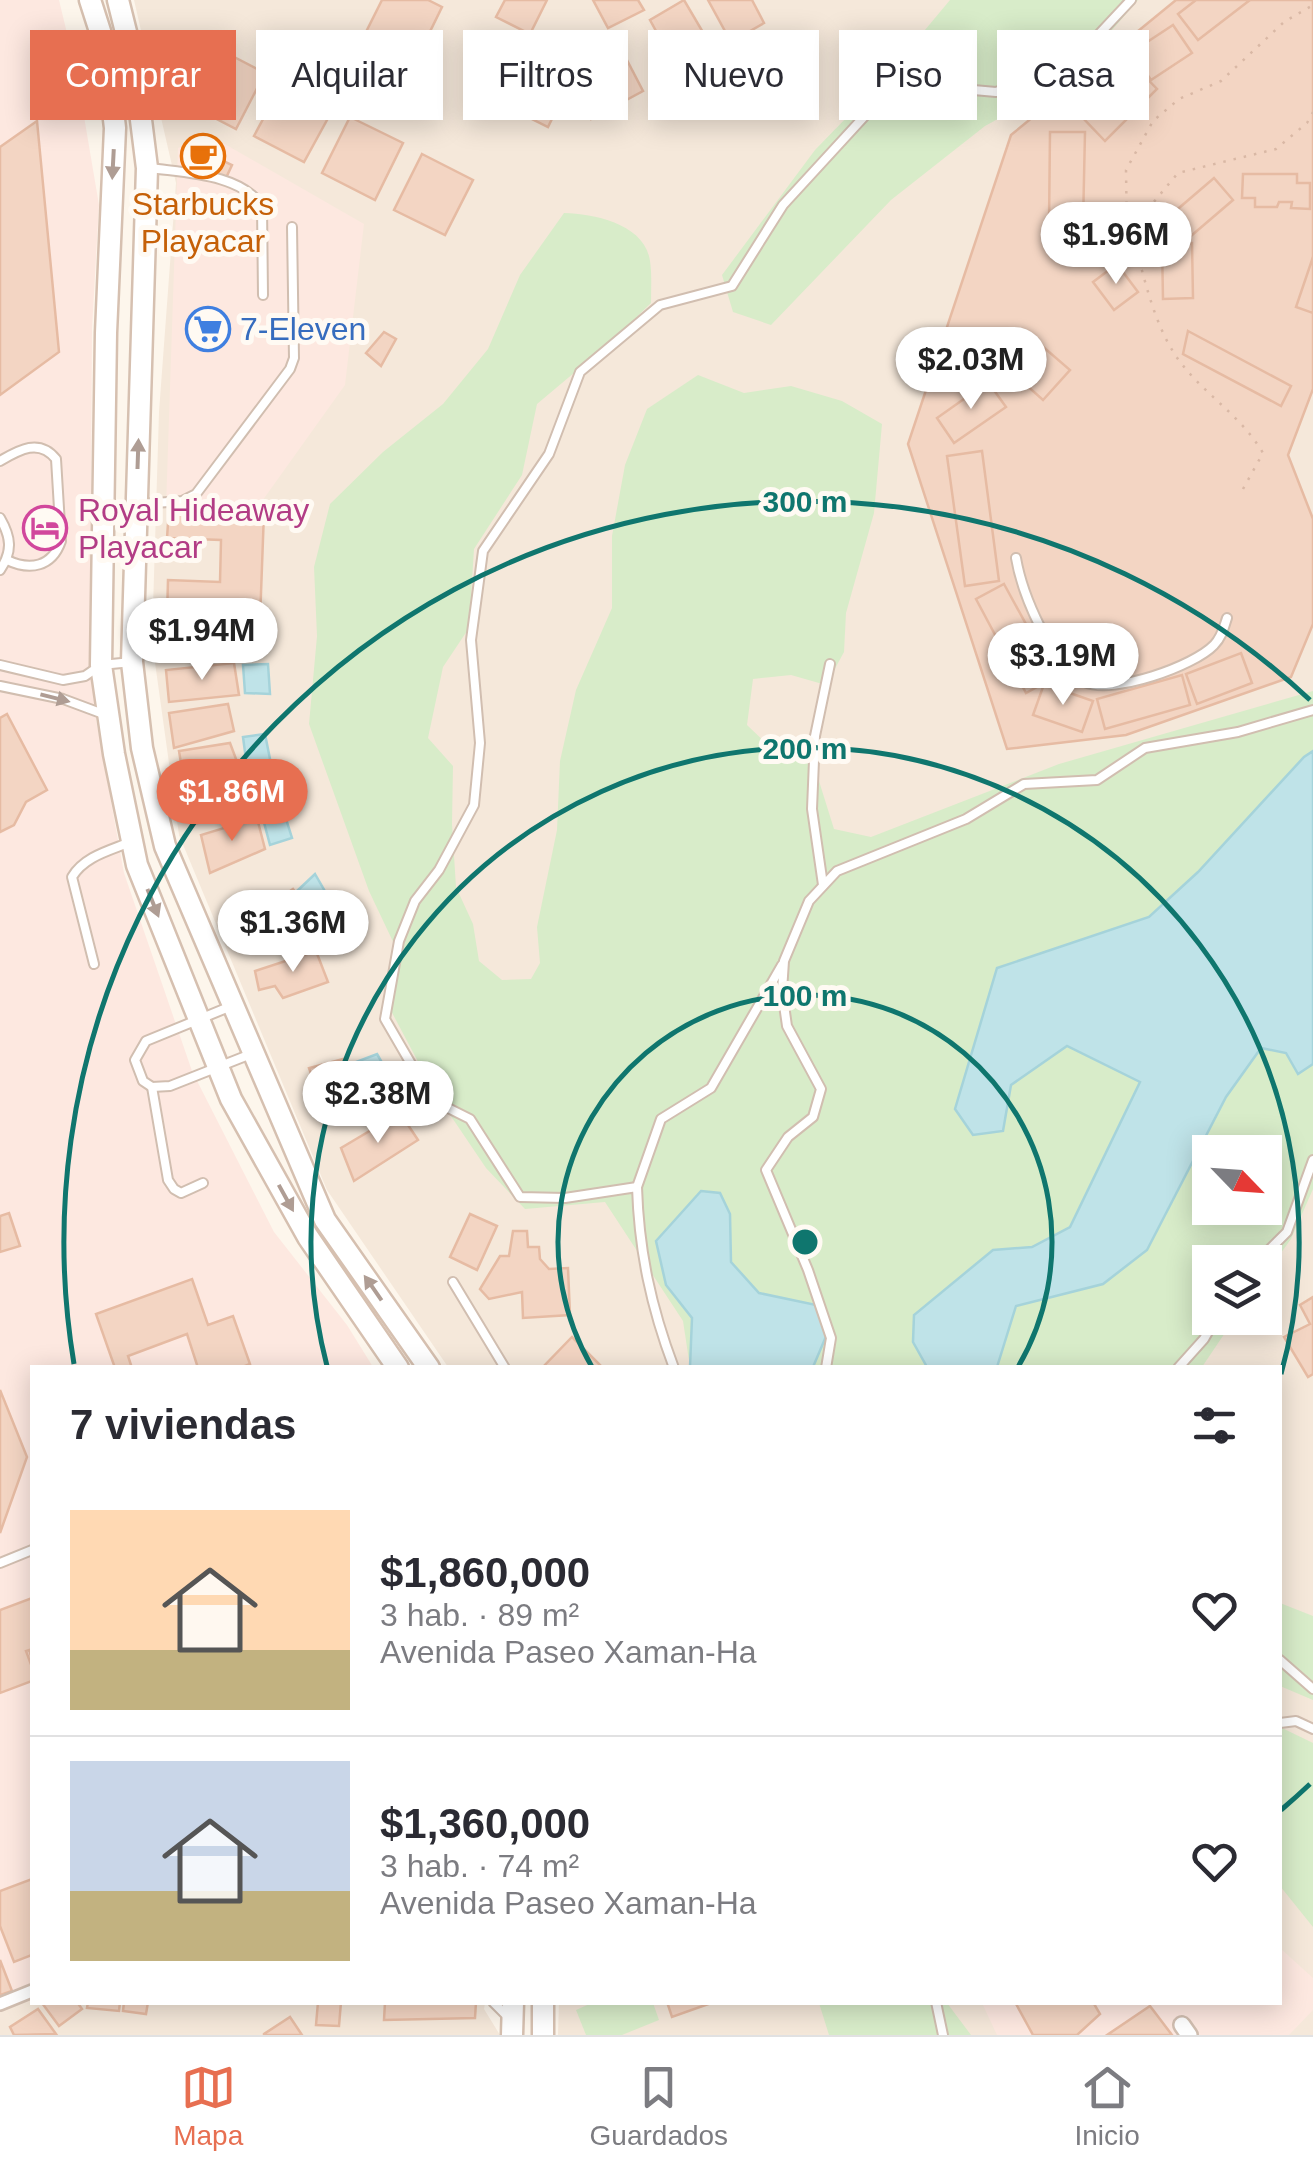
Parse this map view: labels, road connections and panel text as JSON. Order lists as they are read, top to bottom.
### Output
{
  "places": {
    "cafe": ["Starbucks Playacar"],
    "supermarket": ["7-Eleven"],
    "hotel": ["Royal Hideaway Playacar"]
  },
  "north": "bottom right",
  "page": {
    "chip": [
      "Comprar",
      "Alquilar",
      "Filtros",
      "Nuevo",
      "Piso",
      "Casa"
    ],
    "price": [
      "$1.96M",
      "$2.03M",
      "$1.94M",
      "$3.19M",
      "$1.86M",
      "$1.36M",
      "$2.38M"
    ],
    "heading": "7 viviendas",
    "list": [
      {
        "name": "$1,860,000",
        "note": "3 hab. · 89 m² · Avenida Paseo Xaman-Ha"
      },
      {
        "name": "$1,360,000",
        "note": "3 hab. · 74 m² · Avenida Paseo Xaman-Ha"
      }
    ],
    "tabs": ["Mapa", "Guardados", "Inicio"]
  },
  "rings": ["300 m", "200 m", "100 m"]
}
